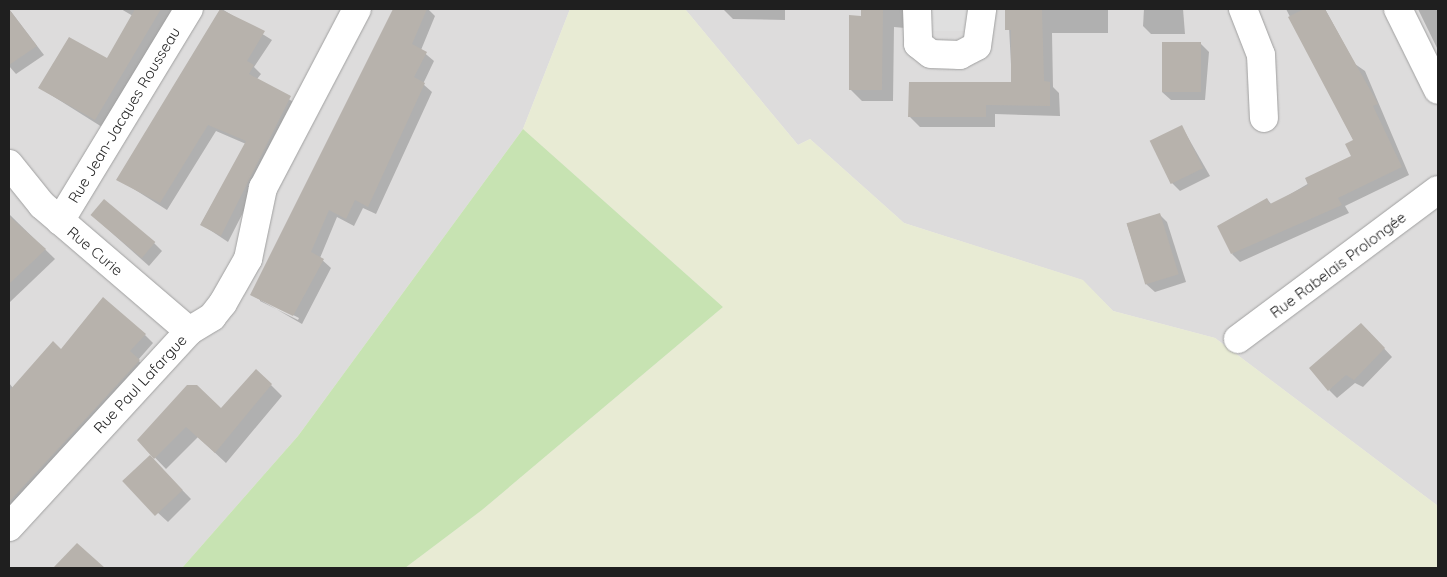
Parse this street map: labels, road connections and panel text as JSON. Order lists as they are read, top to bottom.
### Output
{
  "streets": {
    "street": [
      "Rue Jean-Jacques Rousseau",
      "Rue Curie",
      "Rue Rabelais Prolongée",
      "Rue Paul Lafargue"
    ]
  },
  "crossings": [
    ["Rue Jean-Jacques Rousseau", "Rue Curie"],
    ["Rue Curie", "Rue Paul Lafargue"]
  ]
}
